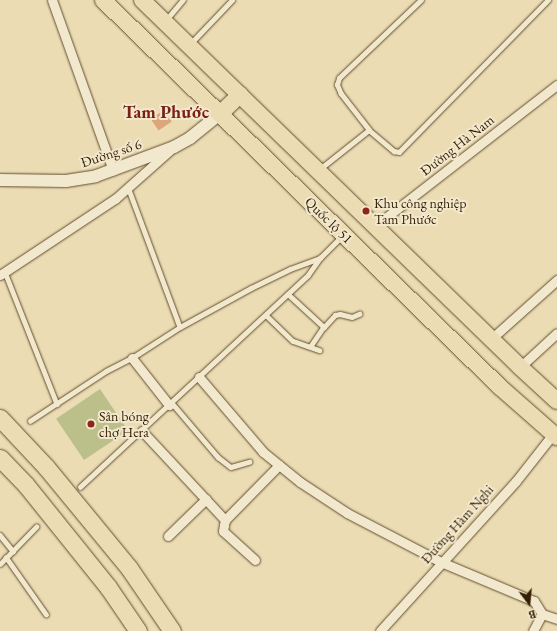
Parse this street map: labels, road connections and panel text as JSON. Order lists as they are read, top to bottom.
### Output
{
  "streets": {
    "highway": ["Quốc lộ 51"],
    "street": ["Đường Hà Nam", "Đường số 6", "Đường Hàm Nghi"]
  },
  "crossings": [
    ["Đường Hà Nam", "Quốc lộ 51"],
    ["Đường số 6", "Quốc lộ 51"],
    ["Quốc lộ 51", "Đường Hàm Nghi"]
  ],
  "districts": ["Tam Phước"],
  "places": ["Khu công nghiệp Tam Phước", "Sân bóng chợ Hera"],
  "north": "bottom"
}
